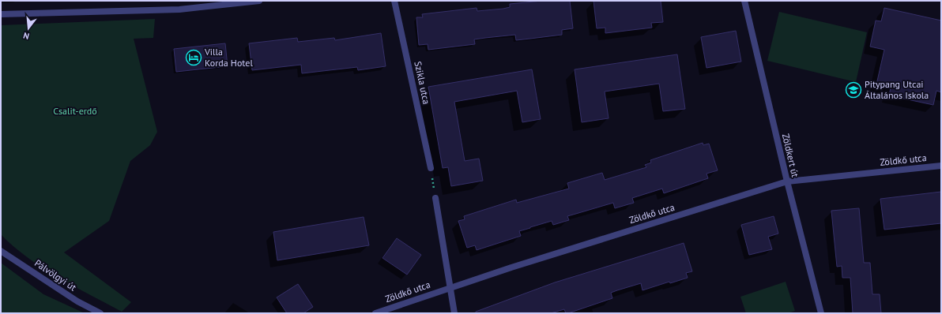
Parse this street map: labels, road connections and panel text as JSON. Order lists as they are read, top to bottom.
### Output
{
  "streets": {
    "street": [
      "Szikla utca",
      "Zöldkert út",
      "Zöldkő utca",
      "Pálvölgyi út"
    ]
  },
  "crossings": [
    ["Zöldkert út", "Zöldkő utca"]
  ],
  "parks": ["Csalit-erdő"],
  "places": {
    "hotel": ["Villa Korda Hotel"],
    "school or university": ["Pitypang Utcai Általános Iskola"]
  },
  "north": "bottom"
}
